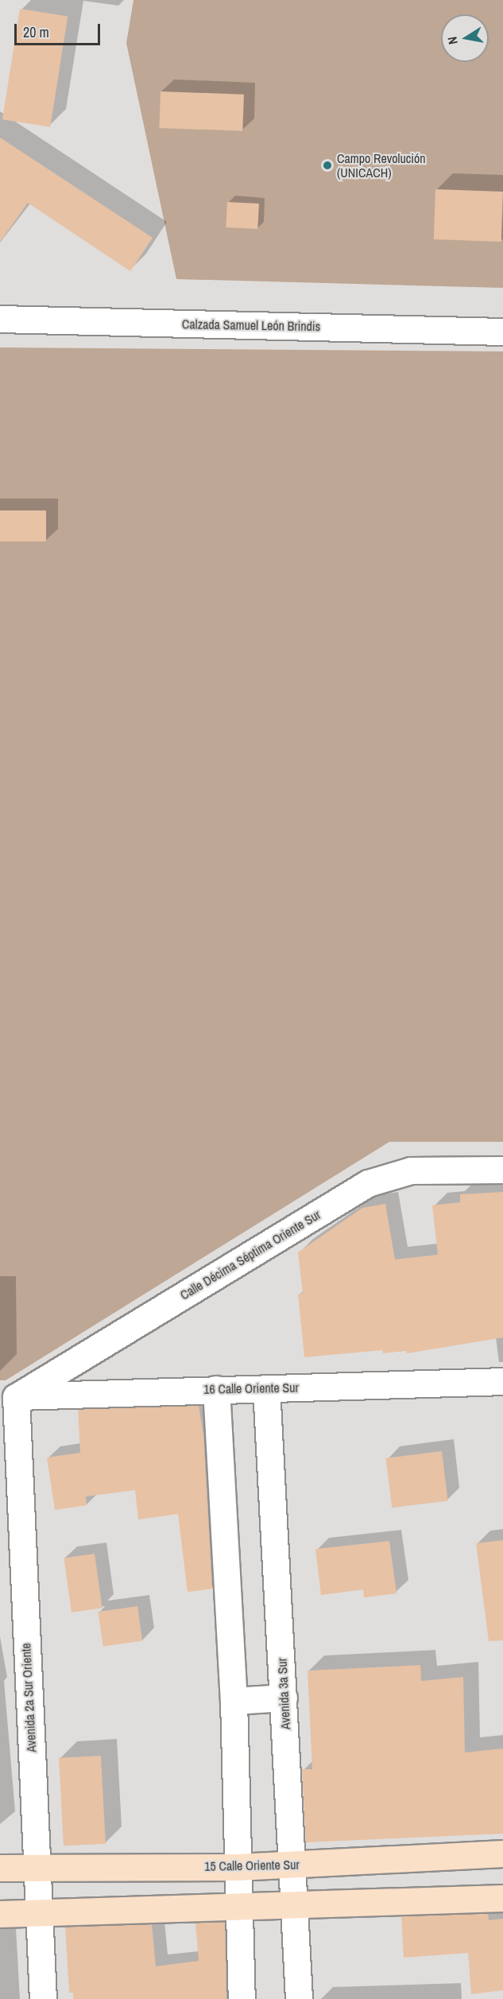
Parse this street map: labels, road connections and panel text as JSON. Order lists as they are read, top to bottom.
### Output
{
  "streets": {
    "main road": ["15 Calle Oriente Sur"],
    "street": [
      "Calzada Samuel León Brindis",
      "Calle Décima Séptima Oriente Sur",
      "16 Calle Oriente Sur",
      "Avenida 3a Sur",
      "Avenida 2a Sur Oriente"
    ]
  },
  "crossings": [
    ["Calle Décima Séptima Oriente Sur", "16 Calle Oriente Sur"],
    ["Calle Décima Séptima Oriente Sur", "Avenida 2a Sur Oriente"],
    ["16 Calle Oriente Sur", "Avenida 3a Sur"],
    ["16 Calle Oriente Sur", "Avenida 2a Sur Oriente"],
    ["Avenida 3a Sur", "15 Calle Oriente Sur"],
    ["Avenida 2a Sur Oriente", "15 Calle Oriente Sur"]
  ],
  "places": ["Campo Revolución (UNICACH)"],
  "scale_bar": "20 m",
  "north": "left"
}
